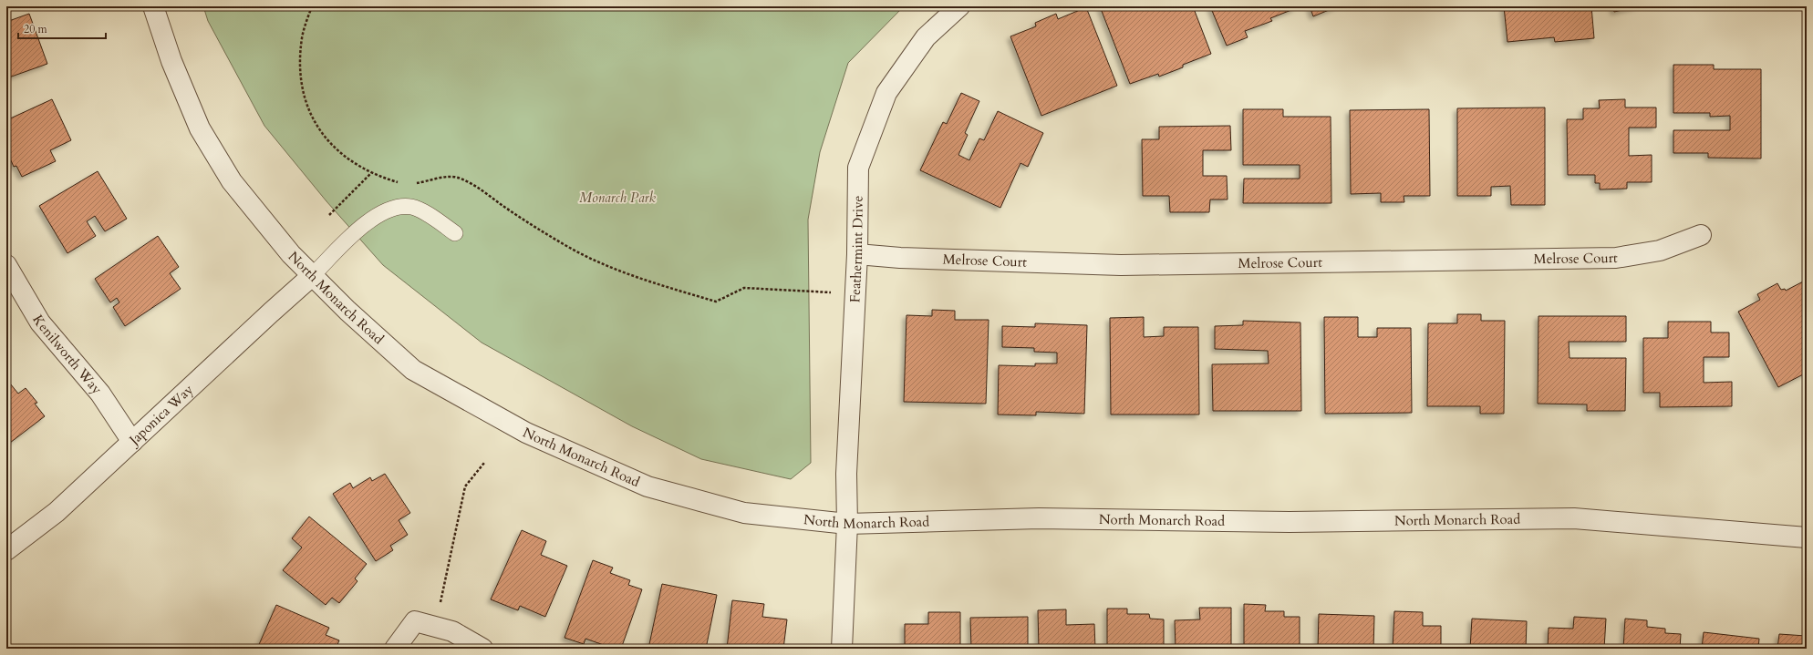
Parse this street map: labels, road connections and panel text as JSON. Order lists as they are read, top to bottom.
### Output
{
  "streets": {
    "street": [
      "Feathermint Drive",
      "Melrose Court",
      "North Monarch Road",
      "Kenilworth Way",
      "Japonica Way"
    ]
  },
  "crossings": [
    ["Feathermint Drive", "Melrose Court"],
    ["Feathermint Drive", "North Monarch Road"],
    ["North Monarch Road", "Japonica Way"],
    ["Kenilworth Way", "Japonica Way"]
  ],
  "parks": ["Monarch Park"],
  "scale_bar": "20 m"
}
